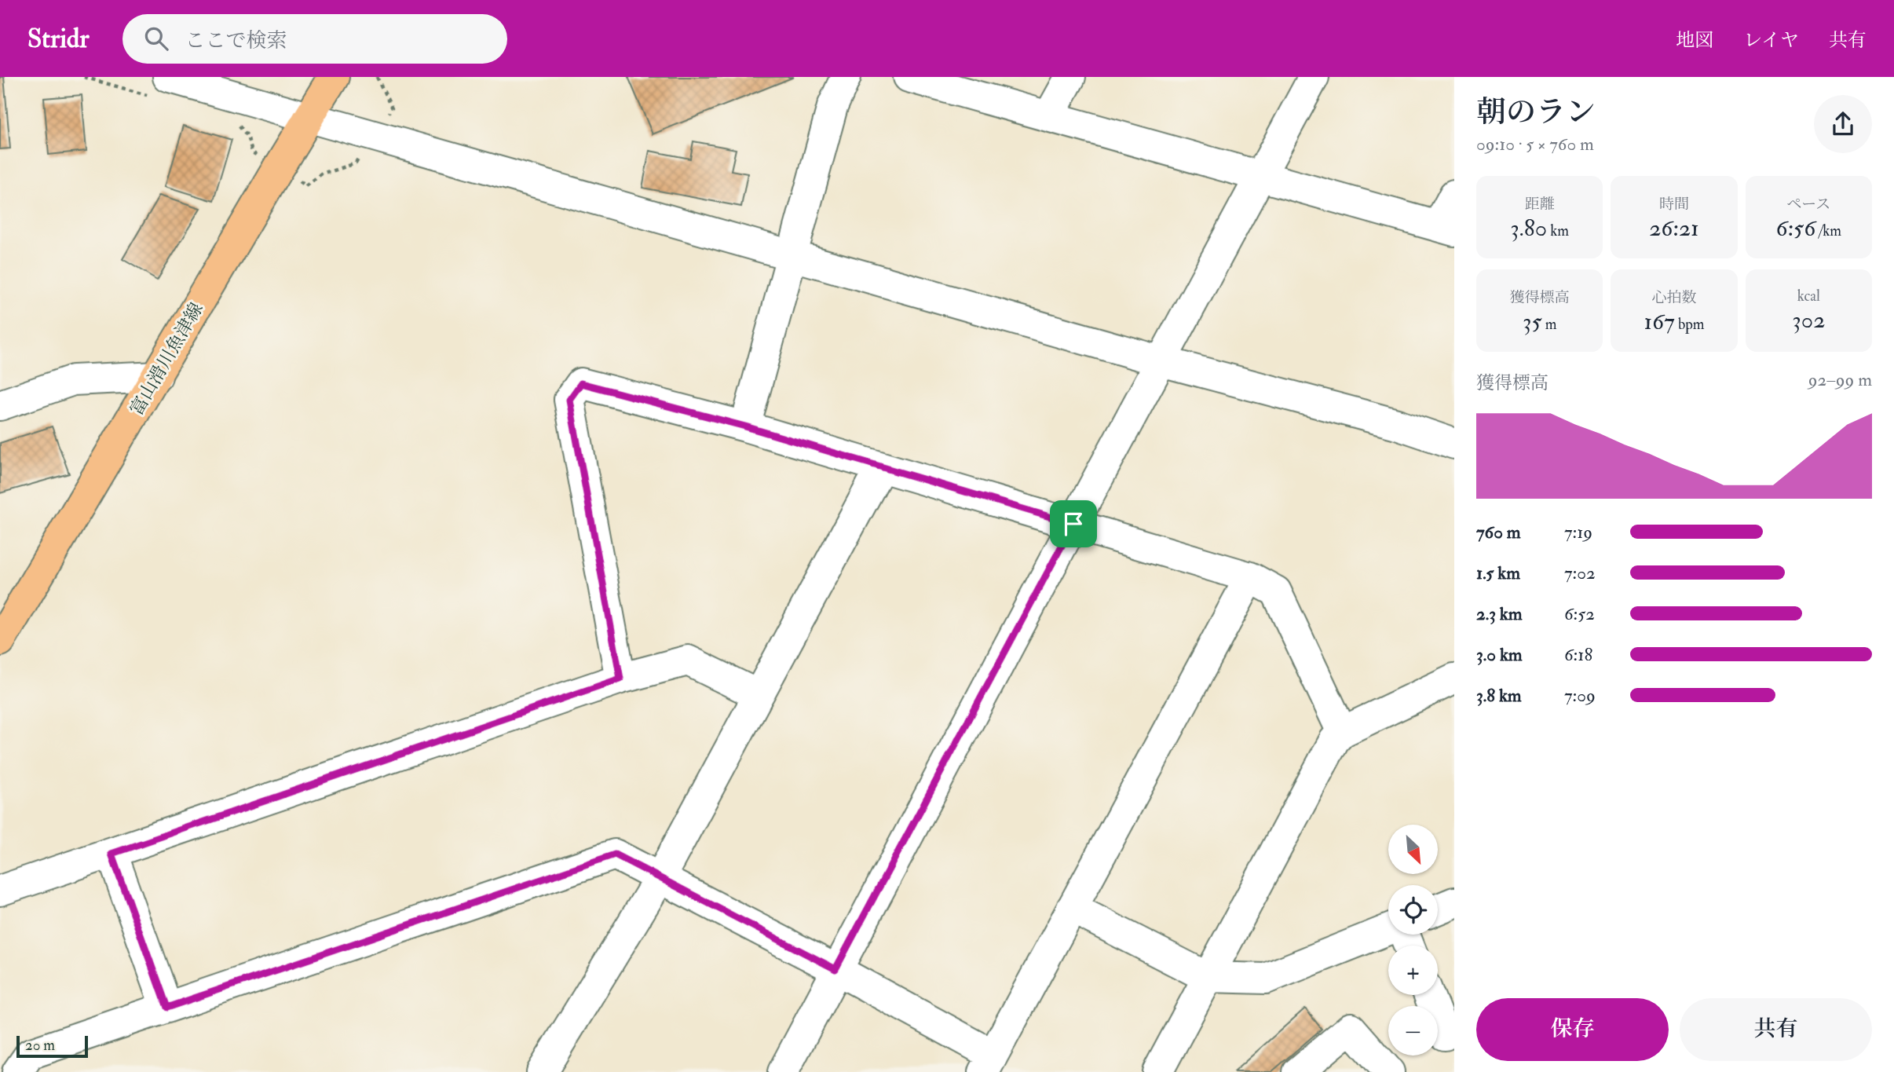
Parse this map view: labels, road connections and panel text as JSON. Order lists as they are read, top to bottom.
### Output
{
  "streets": {
    "main road": ["富山滑川魚津線"]
  },
  "scale_bar": "20 m",
  "north": "bottom right",
  "page": {
    "header": "Stridr",
    "search": "ここで検索",
    "nav": ["地図", "レイヤ", "共有"],
    "heading": ["朝のラン", "09:10 · 5 × 760 m"],
    "stats": [
      ["距離", "3.80 km"],
      ["時間", "26:21"],
      ["ペース", "6:56 /km"],
      ["獲得標高", "35 m"],
      ["心拍数", "167 bpm"],
      ["kcal", "302"]
    ],
    "chart": ["獲得標高", "92–99 m"],
    "list": [
      {
        "name": "760 m",
        "note": "7:19"
      },
      {
        "name": "1.5 km",
        "note": "7:02"
      },
      {
        "name": "2.3 km",
        "note": "6:52"
      },
      {
        "name": "3.0 km",
        "note": "6:18"
      },
      {
        "name": "3.8 km",
        "note": "7:09"
      }
    ],
    "map_buttons": ["+", "−"],
    "buttons": ["保存", "共有"],
    "scale": "20 m"
  }
}
